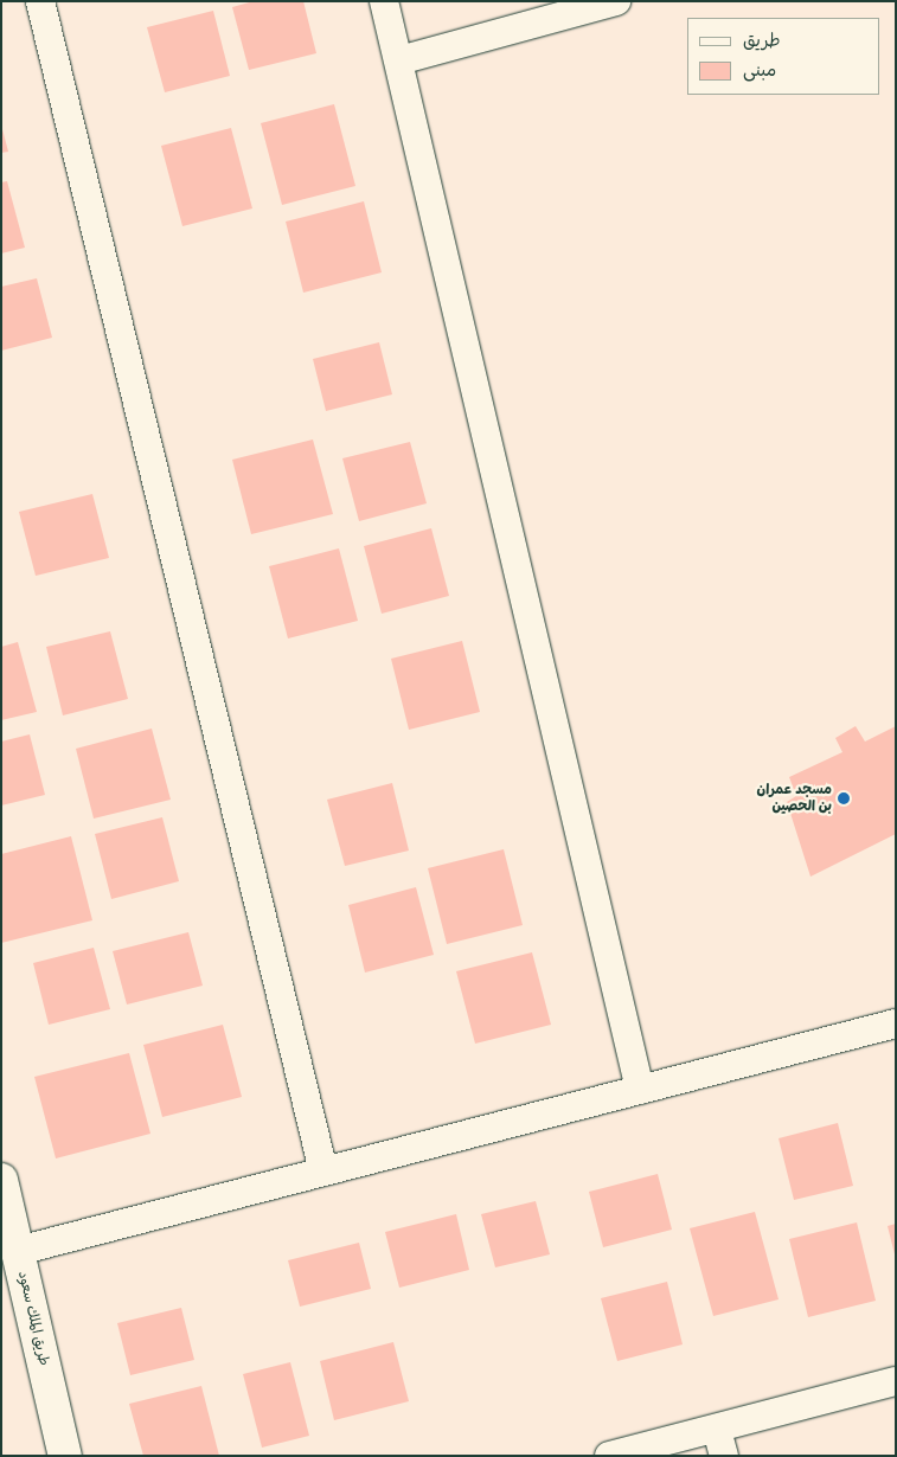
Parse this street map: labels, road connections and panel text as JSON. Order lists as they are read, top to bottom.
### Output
{
  "streets": {
    "street": ["طريق الملك سعود"]
  },
  "places": ["مسجد عمران بن الحصين"],
  "legend": ["طريق", "مبنى"]
}
